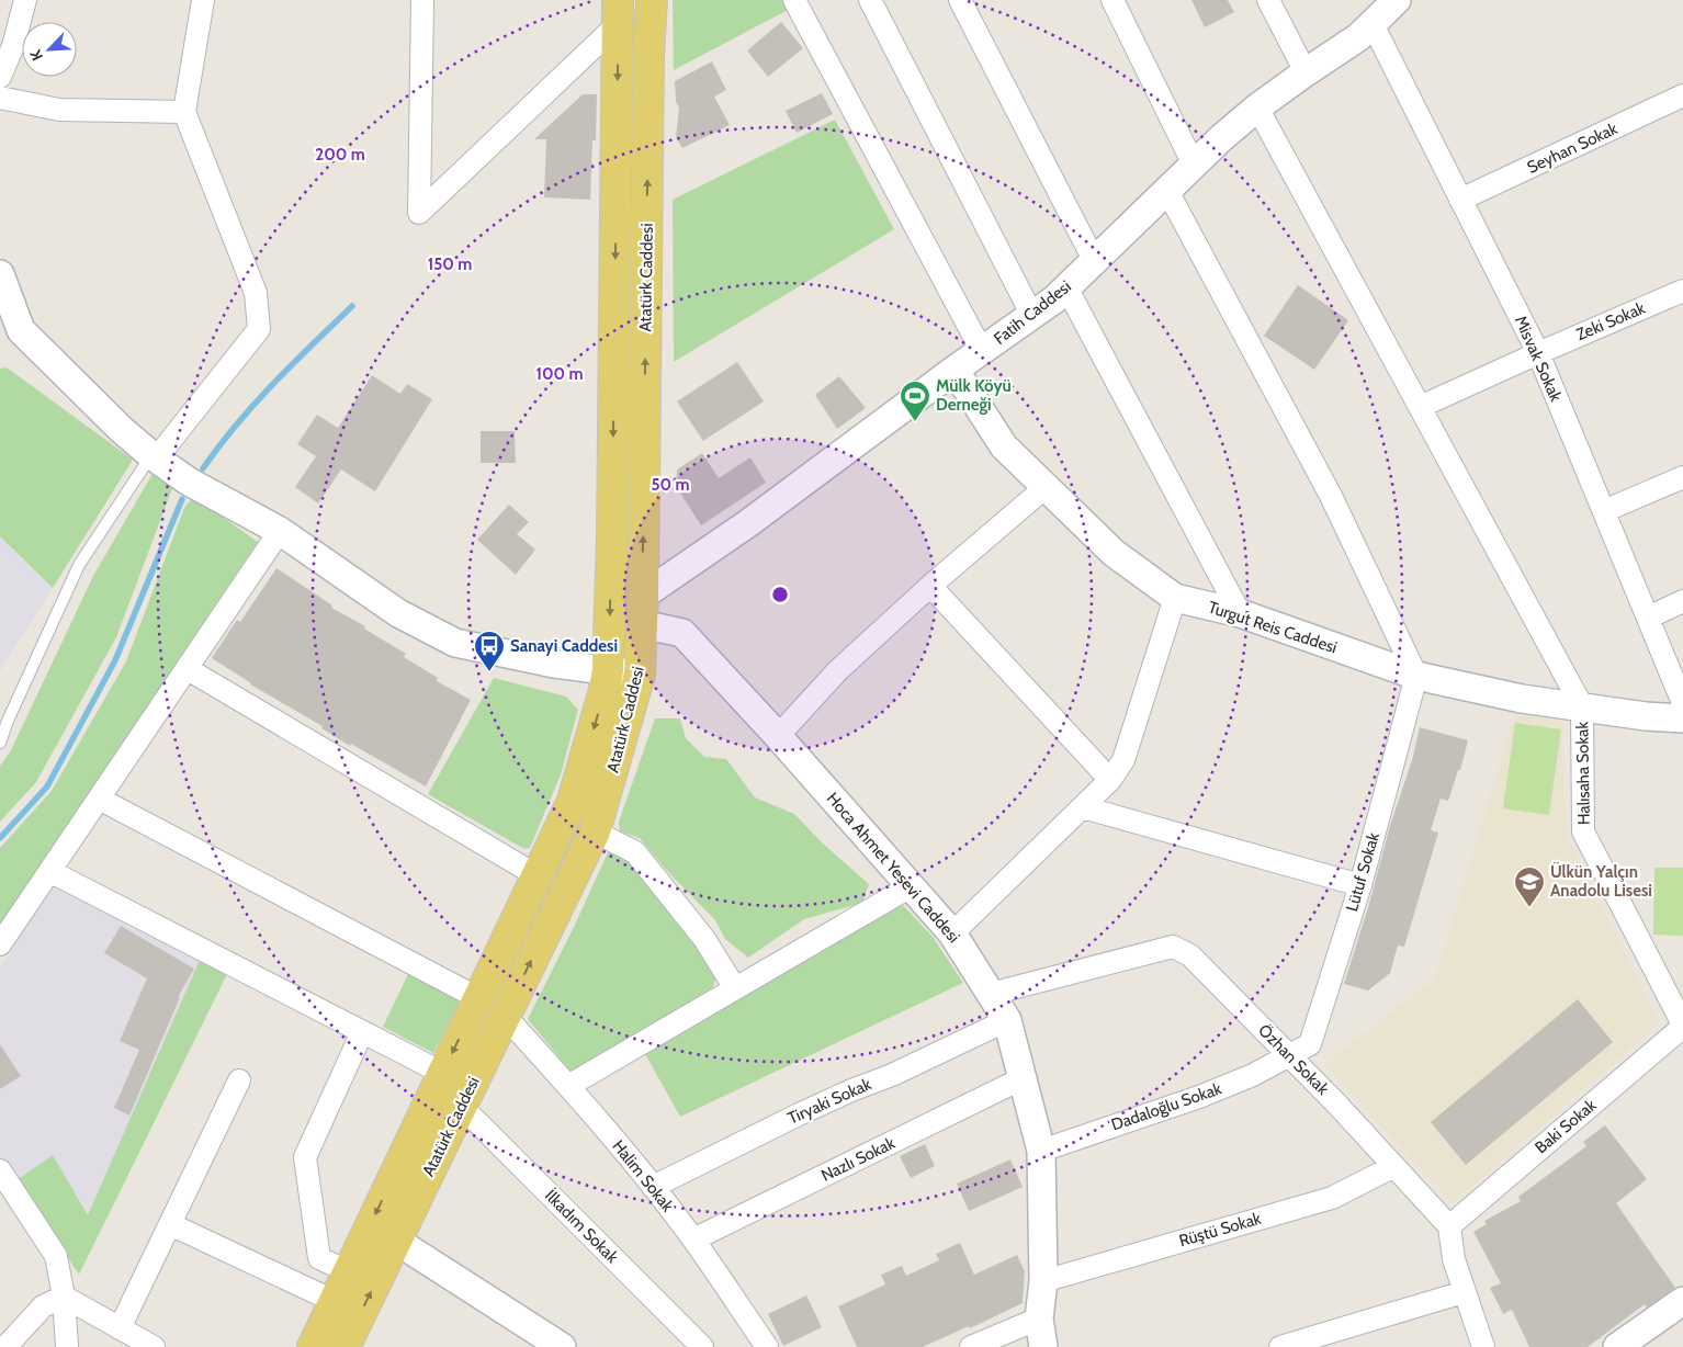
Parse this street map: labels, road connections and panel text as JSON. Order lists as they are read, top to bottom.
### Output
{
  "streets": {
    "main road": ["Atatürk Caddesi"],
    "street": [
      "Seyhan Sokak",
      "Fatih Caddesi",
      "Zeki Sokak",
      "Misvak Sokak",
      "Turgut Reis Caddesi",
      "Halısaha Sokak",
      "Hoca Ahmet Yesevi Caddesi",
      "Lütuf Sokak",
      "Özhan Sokak",
      "Tiryaki Sokak",
      "Dadaloğlu Sokak",
      "Baki Sokak",
      "Nazlı Sokak",
      "Halim Sokak",
      "İlkadım Sokak",
      "Rüştü Sokak"
    ]
  },
  "crossings": [
    ["Seyhan Sokak", "Misvak Sokak"],
    ["Atatürk Caddesi", "Fatih Caddesi"],
    ["Atatürk Caddesi", "Hoca Ahmet Yesevi Caddesi"],
    ["Atatürk Caddesi", "Halim Sokak"],
    ["Atatürk Caddesi", "İlkadım Sokak"],
    ["Fatih Caddesi", "Misvak Sokak"],
    ["Fatih Caddesi", "Turgut Reis Caddesi"],
    ["Fatih Caddesi", "Halısaha Sokak"],
    ["Fatih Caddesi", "Hoca Ahmet Yesevi Caddesi"],
    ["Zeki Sokak", "Misvak Sokak"],
    ["Zeki Sokak", "Halısaha Sokak"],
    ["Turgut Reis Caddesi", "Halısaha Sokak"],
    ["Turgut Reis Caddesi", "Lütuf Sokak"],
    ["Halısaha Sokak", "Baki Sokak"],
    ["Hoca Ahmet Yesevi Caddesi", "Özhan Sokak"],
    ["Hoca Ahmet Yesevi Caddesi", "Tiryaki Sokak"],
    ["Hoca Ahmet Yesevi Caddesi", "Dadaloğlu Sokak"],
    ["Hoca Ahmet Yesevi Caddesi", "Nazlı Sokak"],
    ["Hoca Ahmet Yesevi Caddesi", "Rüştü Sokak"],
    ["Lütuf Sokak", "Özhan Sokak"],
    ["Lütuf Sokak", "Dadaloğlu Sokak"],
    ["Özhan Sokak", "Dadaloğlu Sokak"],
    ["Özhan Sokak", "Baki Sokak"],
    ["Özhan Sokak", "Rüştü Sokak"],
    ["Tiryaki Sokak", "Halim Sokak"],
    ["Nazlı Sokak", "Halim Sokak"]
  ],
  "places": {
    "sports": ["Mülk Köyü Derneği"],
    "bus stop": ["Sanayi Caddesi"],
    "school or university": ["Ülkün Yalçın Anadolu Lisesi"]
  },
  "north": "bottom left",
  "rings": [
    "200 m",
    "150 m",
    "100 m",
    "50 m"
  ]
}
